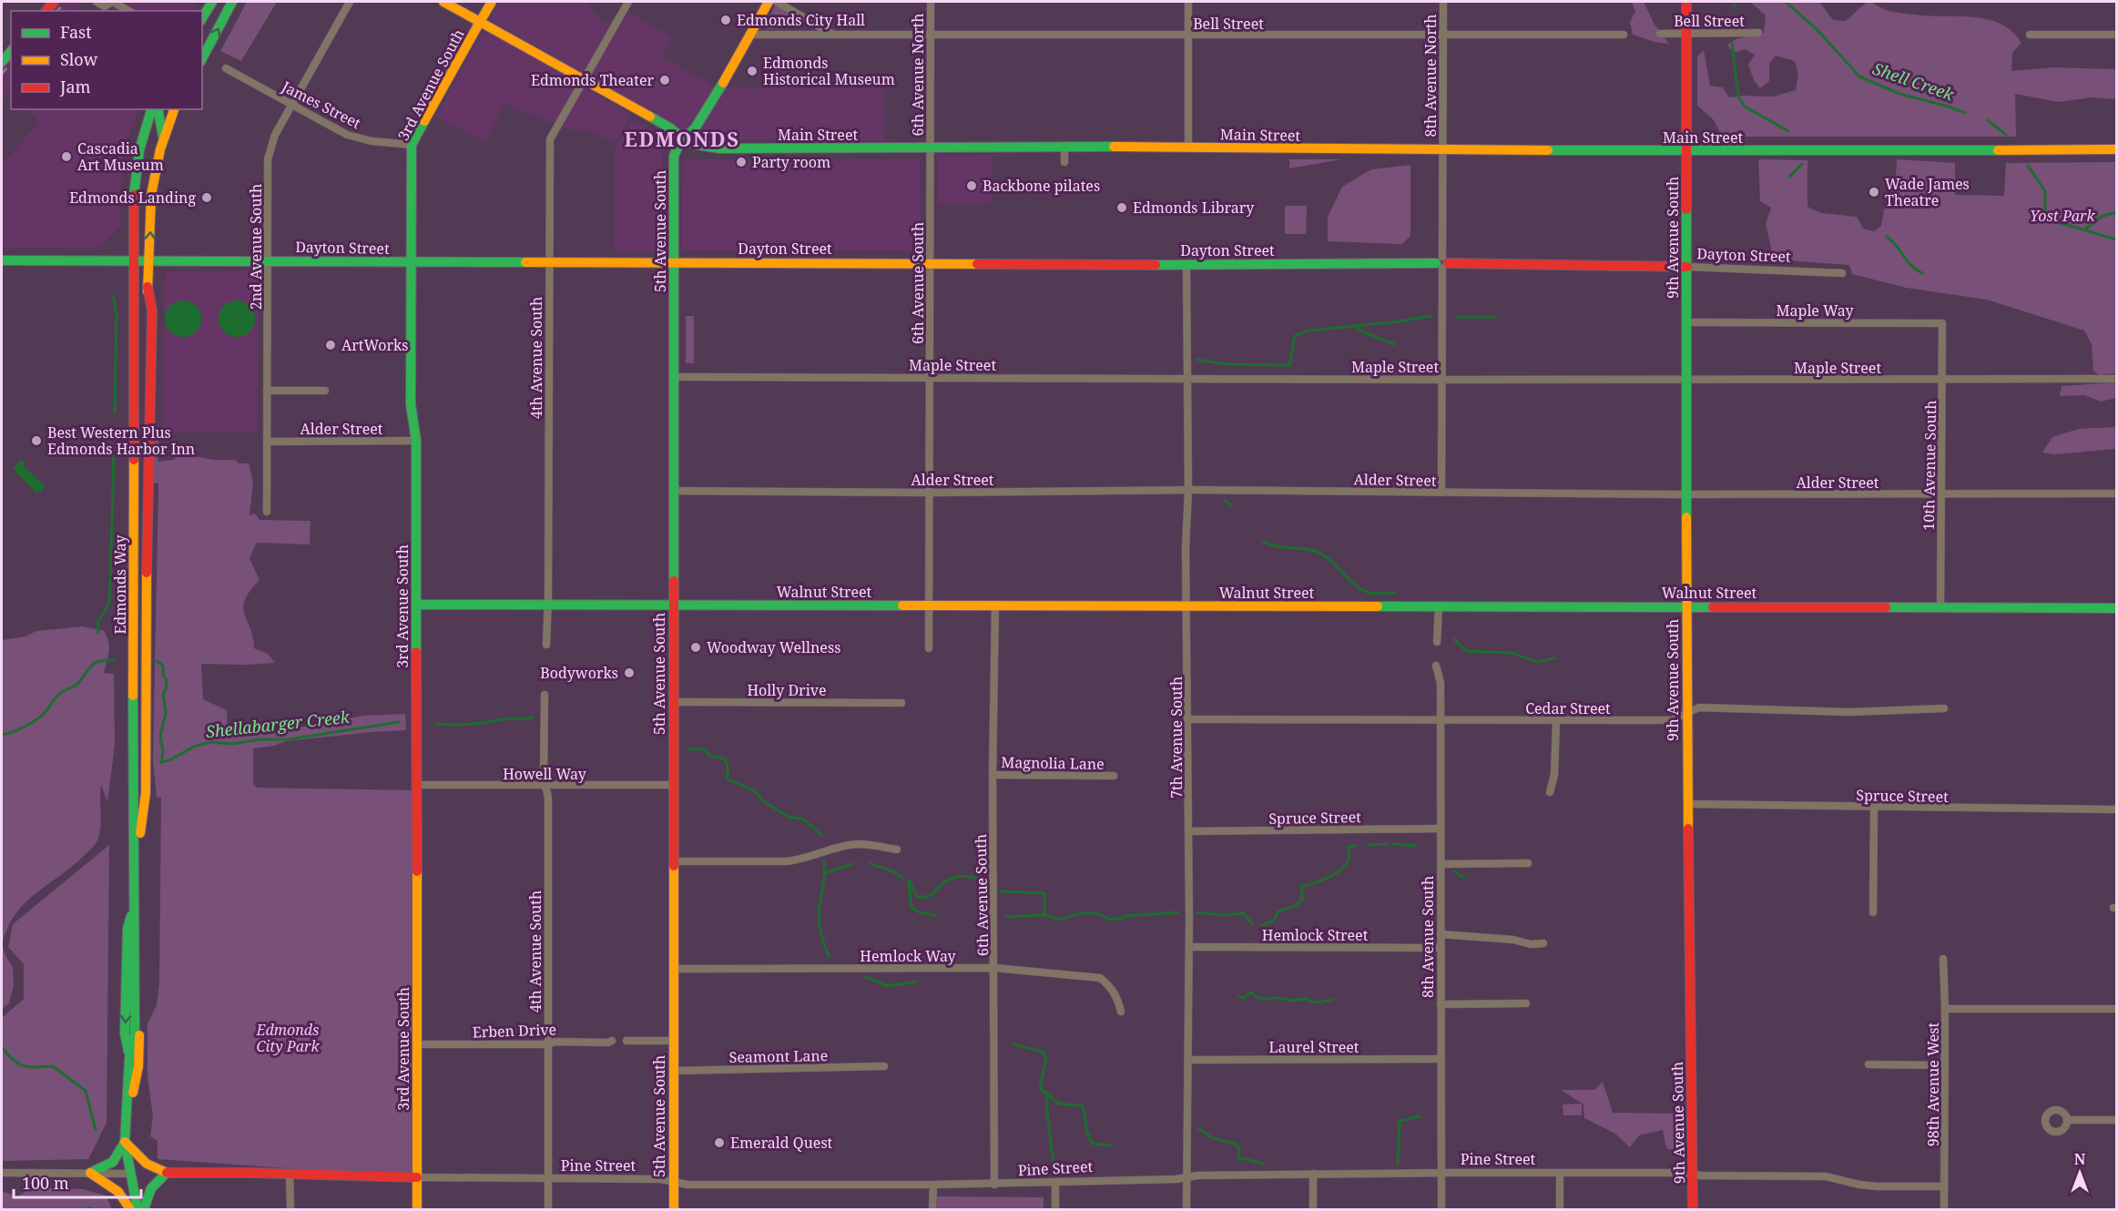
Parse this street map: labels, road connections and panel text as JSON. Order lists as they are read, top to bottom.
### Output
{
  "streets": {
    "main road": [
      "3rd Avenue South",
      "Main Street",
      "5th Avenue South",
      "9th Avenue South",
      "Dayton Street",
      "Edmonds Way",
      "Walnut Street",
      "Pine Street"
    ],
    "street": [
      "Bell Street",
      "6th Avenue North",
      "8th Avenue North",
      "James Street",
      "2nd Avenue South",
      "6th Avenue South",
      "Maple Way",
      "4th Avenue South",
      "Maple Street",
      "Alder Street",
      "10th Avenue South",
      "Holly Drive",
      "Cedar Street",
      "7th Avenue South",
      "Magnolia Lane",
      "Howell Way",
      "Spruce Street",
      "Hemlock Street",
      "8th Avenue South",
      "Hemlock Way",
      "Erben Drive",
      "Laurel Street",
      "Seamont Lane",
      "98th Avenue West"
    ]
  },
  "crossings": [
    ["Bell Street", "6th Avenue North"],
    ["Bell Street", "8th Avenue North"],
    ["Bell Street", "9th Avenue South"],
    ["6th Avenue North", "Main Street"],
    ["6th Avenue North", "6th Avenue South"],
    ["8th Avenue North", "Main Street"],
    ["3rd Avenue South", "James Street"],
    ["3rd Avenue South", "Main Street"],
    ["3rd Avenue South", "Dayton Street"],
    ["3rd Avenue South", "Alder Street"],
    ["3rd Avenue South", "Walnut Street"],
    ["3rd Avenue South", "Howell Way"],
    ["3rd Avenue South", "Erben Drive"],
    ["3rd Avenue South", "Pine Street"],
    ["James Street", "2nd Avenue South"],
    ["Main Street", "5th Avenue South"],
    ["Main Street", "9th Avenue South"],
    ["Main Street", "6th Avenue South"],
    ["Main Street", "4th Avenue South"],
    ["5th Avenue South", "Dayton Street"],
    ["5th Avenue South", "Maple Street"],
    ["5th Avenue South", "Alder Street"],
    ["5th Avenue South", "Walnut Street"],
    ["5th Avenue South", "Holly Drive"],
    ["5th Avenue South", "Howell Way"],
    ["5th Avenue South", "Hemlock Way"],
    ["5th Avenue South", "Seamont Lane"],
    ["5th Avenue South", "Pine Street"],
    ["9th Avenue South", "Dayton Street"],
    ["9th Avenue South", "Maple Way"],
    ["9th Avenue South", "Maple Street"],
    ["9th Avenue South", "Alder Street"],
    ["9th Avenue South", "Walnut Street"],
    ["9th Avenue South", "Cedar Street"],
    ["9th Avenue South", "Spruce Street"],
    ["9th Avenue South", "Pine Street"],
    ["2nd Avenue South", "Dayton Street"],
    ["2nd Avenue South", "Alder Street"],
    ["Dayton Street", "6th Avenue South"],
    ["Dayton Street", "4th Avenue South"],
    ["Dayton Street", "Edmonds Way"],
    ["Dayton Street", "7th Avenue South"],
    ["6th Avenue South", "Maple Street"],
    ["6th Avenue South", "Alder Street"],
    ["6th Avenue South", "Walnut Street"],
    ["6th Avenue South", "Magnolia Lane"],
    ["6th Avenue South", "Hemlock Way"],
    ["6th Avenue South", "Pine Street"],
    ["Maple Way", "10th Avenue South"],
    ["4th Avenue South", "Walnut Street"],
    ["4th Avenue South", "Howell Way"],
    ["4th Avenue South", "Erben Drive"],
    ["4th Avenue South", "Pine Street"],
    ["Maple Street", "10th Avenue South"],
    ["Maple Street", "7th Avenue South"],
    ["Alder Street", "10th Avenue South"],
    ["Alder Street", "7th Avenue South"],
    ["10th Avenue South", "Walnut Street"],
    ["Walnut Street", "7th Avenue South"],
    ["Cedar Street", "7th Avenue South"],
    ["Cedar Street", "8th Avenue South"],
    ["7th Avenue South", "Spruce Street"],
    ["7th Avenue South", "Hemlock Street"],
    ["7th Avenue South", "Laurel Street"],
    ["7th Avenue South", "Pine Street"],
    ["Spruce Street", "8th Avenue South"],
    ["Hemlock Street", "8th Avenue South"],
    ["8th Avenue South", "Laurel Street"],
    ["8th Avenue South", "Pine Street"],
    ["98th Avenue West", "Pine Street"]
  ],
  "districts": ["EDMONDS"],
  "water": ["Shell Creek", "Shellabarger Creek"],
  "parks": ["Yost Park", "Edmonds City Park"],
  "places": [
    "Edmonds City Hall",
    "Edmonds Historical Museum",
    "Edmonds Theater",
    "Cascadia Art Museum",
    "Party room",
    "Backbone pilates",
    "Wade James Theatre",
    "Edmonds Landing",
    "Edmonds Library",
    "ArtWorks",
    "Best Western Plus Edmonds Harbor Inn",
    "Woodway Wellness",
    "Bodyworks",
    "Emerald Quest"
  ],
  "legend": ["Fast", "Slow", "Jam"],
  "scale_bar": "100 m",
  "north": "top"
}
